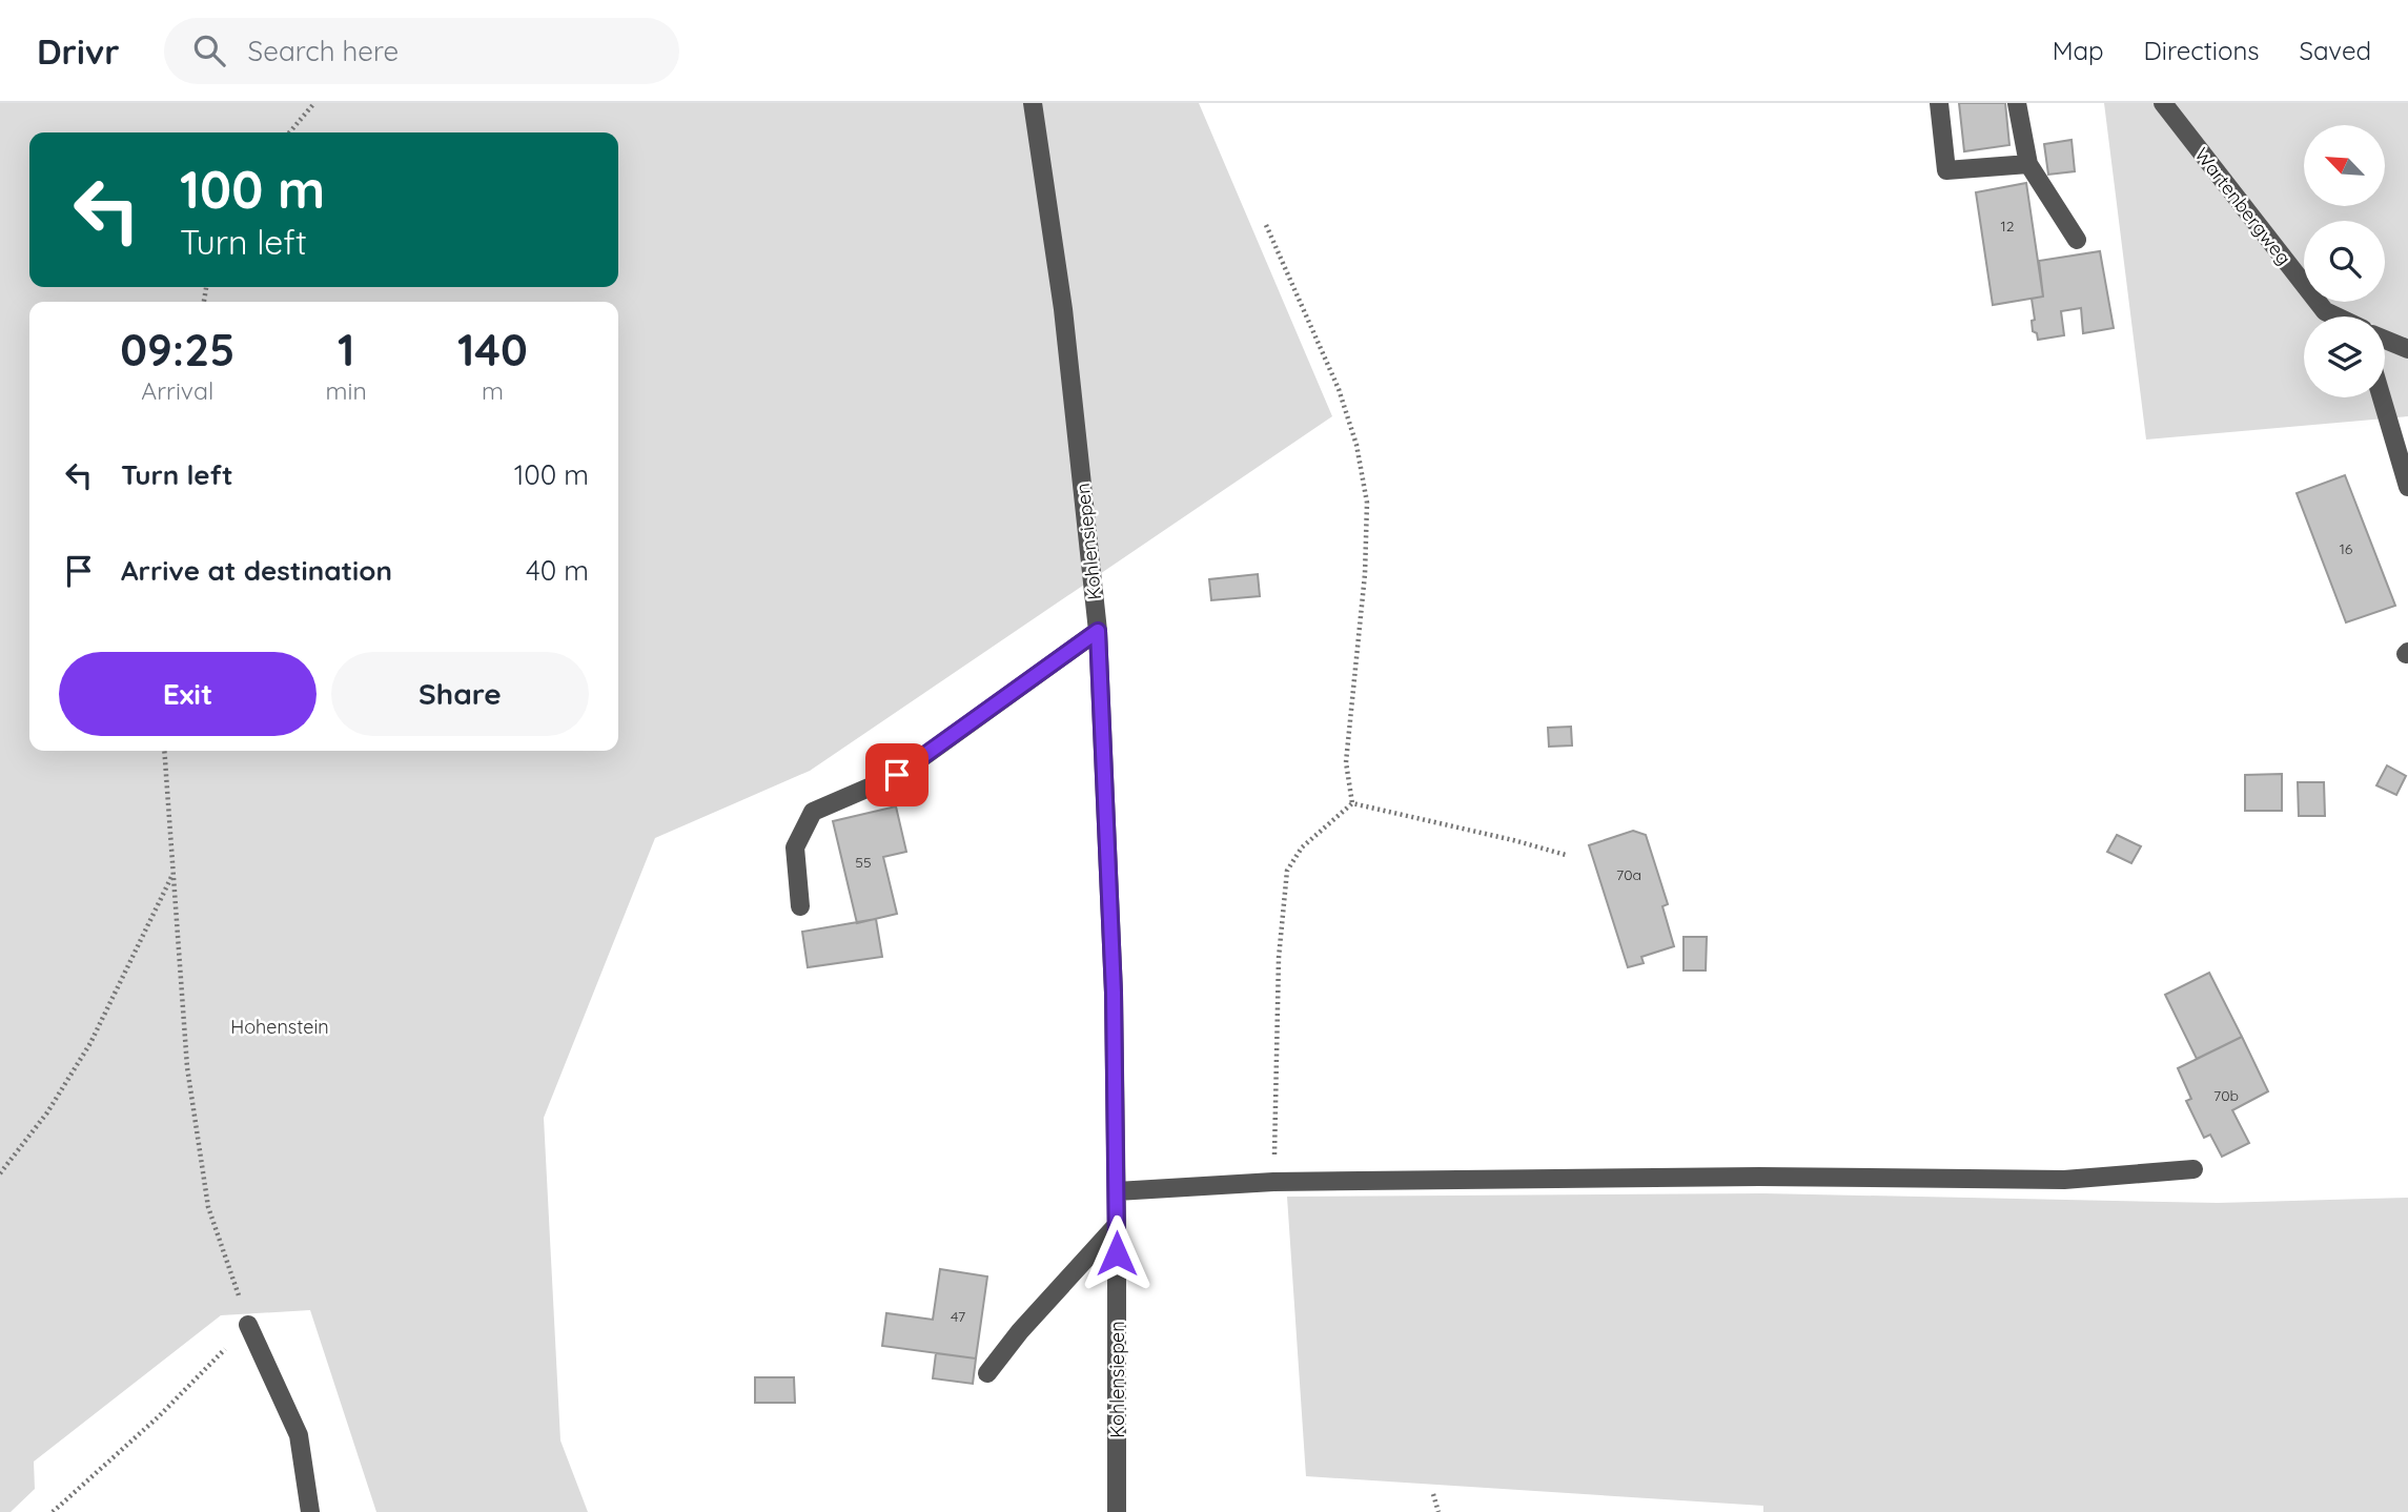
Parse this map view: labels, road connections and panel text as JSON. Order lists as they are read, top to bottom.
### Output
{
  "streets": {
    "street": ["Wartenbergweg", "Kohlensiepen"]
  },
  "parks": ["Hohenstein"],
  "house_numbers": [
    "12",
    "16",
    "55",
    "70a",
    "70b",
    "47"
  ],
  "north": "top left",
  "page": {
    "header": "Drivr",
    "search": "Search here",
    "nav": ["Map", "Directions", "Saved"],
    "turn": ["100 m", "Turn left"],
    "eta": [
      "09:25",
      "Arrival",
      "1",
      "min",
      "140",
      "m"
    ],
    "list": [
      {
        "name": "Turn left",
        "value": "100 m"
      },
      {
        "name": "Arrive at destination",
        "value": "40 m"
      }
    ],
    "buttons": ["Exit", "Share"]
  }
}
